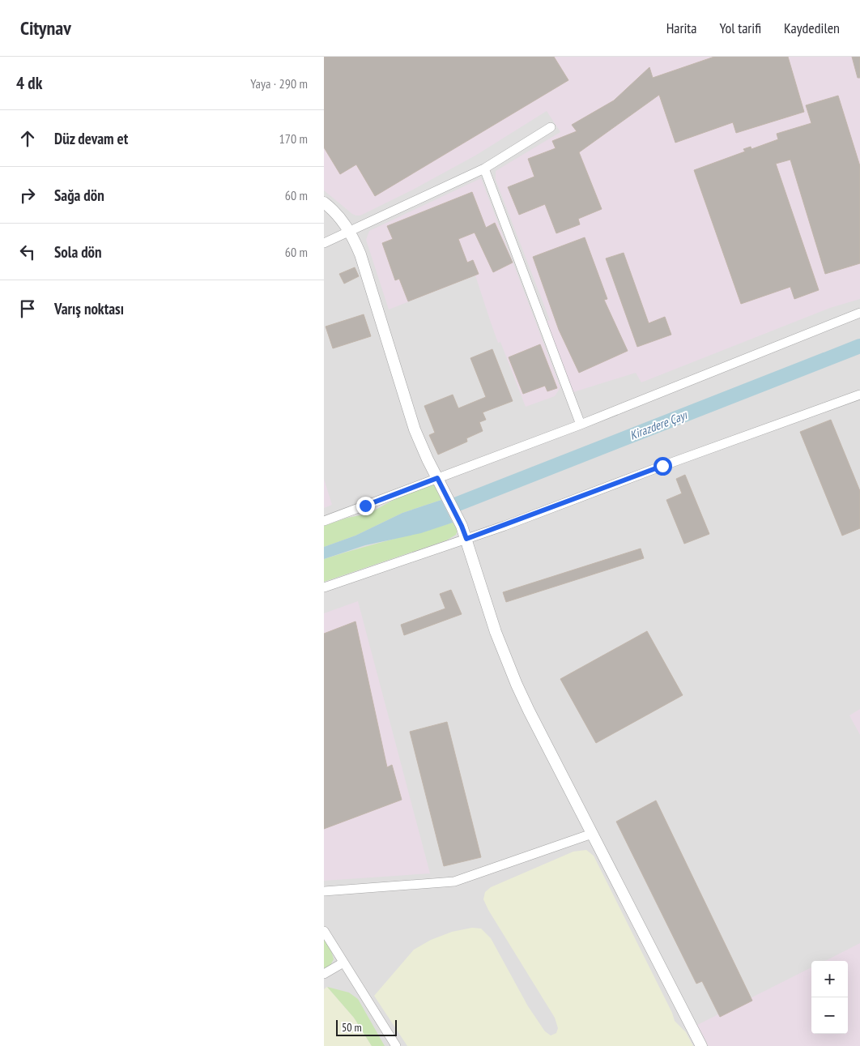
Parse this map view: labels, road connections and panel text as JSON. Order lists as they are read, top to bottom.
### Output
{
  "water": ["Kirazdere Çayı"],
  "scale_bar": "50 m",
  "page": {
    "header": "Citynav",
    "nav": ["Harita", "Yol tarifi", "Kaydedilen"],
    "heading": ["4 dk", "Yaya · 290 m"],
    "list": [
      ["Düz devam et", "170 m"],
      ["Sağa dön", "60 m"],
      ["Sola dön", "60 m"],
      "Varış noktası"
    ],
    "map_buttons": ["+", "−"],
    "scale": "50 m"
  }
}
